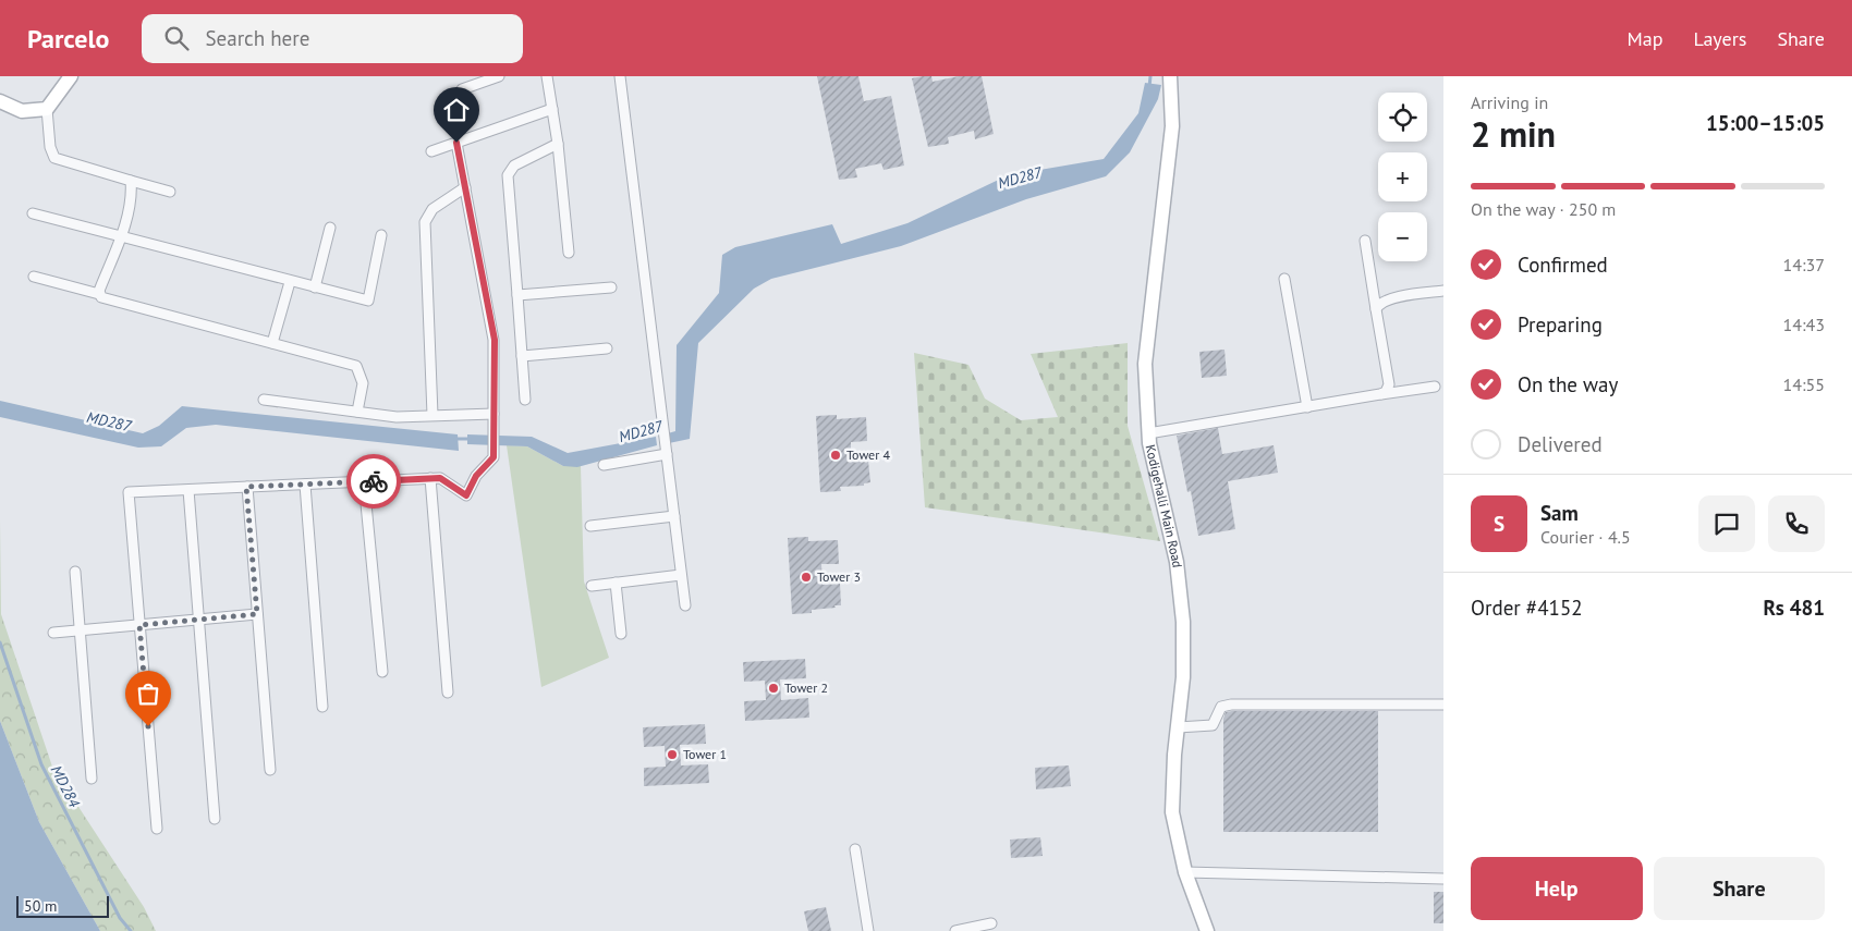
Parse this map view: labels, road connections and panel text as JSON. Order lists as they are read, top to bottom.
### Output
{
  "streets": {
    "street": ["Kodigehalli Main Road"]
  },
  "water": ["MD287", "MD284"],
  "places": [
    "Tower 4",
    "Tower 3",
    "Tower 2",
    "Tower 1"
  ],
  "scale_bar": "50 m",
  "page": {
    "header": "Parcelo",
    "search": "Search here",
    "nav": ["Map", "Layers", "Share"],
    "heading": ["2 min", "Arriving in", "15:00–15:05"],
    "panel": [
      "Sam",
      "Courier · 4.5",
      "Order #4152",
      "Rs 481"
    ],
    "map_buttons": ["+", "−"],
    "bar": "On the way · 250 m",
    "list": [
      ["Confirmed", "14:37"],
      ["Preparing", "14:43"],
      ["On the way", "14:55"],
      "Delivered"
    ],
    "round": "S",
    "buttons": ["Help", "Share"],
    "scale": "50 m"
  }
}
